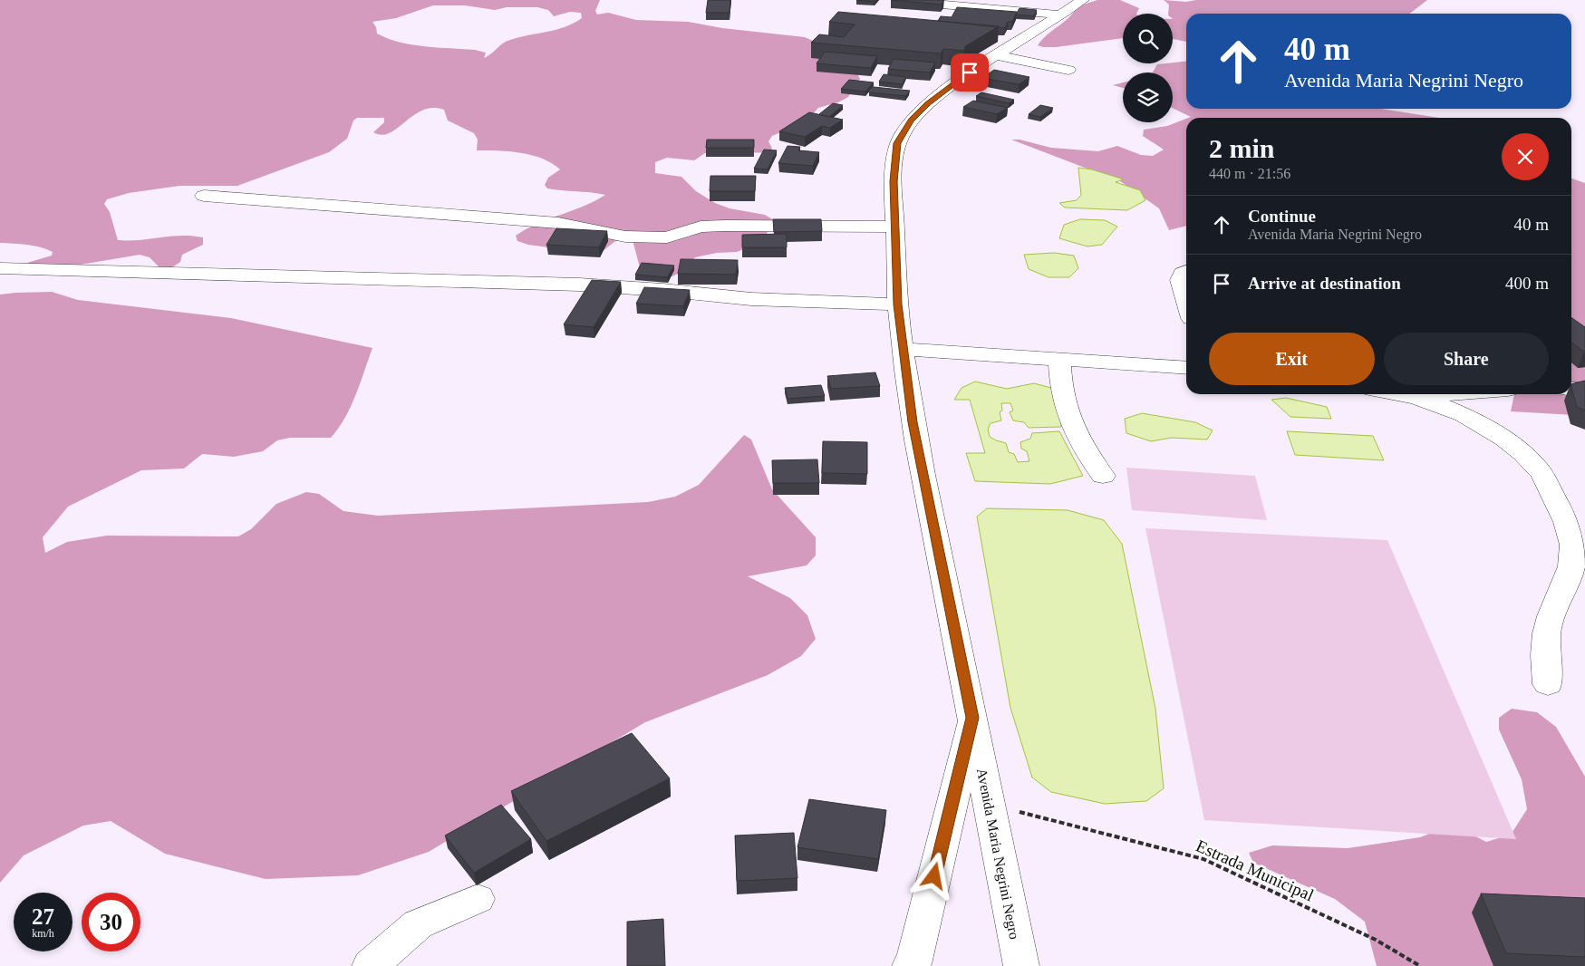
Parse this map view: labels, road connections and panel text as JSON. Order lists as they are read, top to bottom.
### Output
{
  "streets": {
    "street": ["Avenida Maria Negrini Negro"],
    "path": ["Estrada Municipal"]
  },
  "crossings": [
    ["Avenida Maria Negrini Negro", "Estrada Municipal"]
  ],
  "page": {
    "turn": ["40 m", "Avenida Maria Negrini Negro"],
    "heading": ["2 min", "440 m · 21:56"],
    "list": [
      {
        "name": "Continue",
        "note": "Avenida Maria Negrini Negro",
        "value": "40 m"
      },
      {
        "name": "Arrive at destination",
        "value": "400 m"
      }
    ],
    "buttons": ["Exit", "Share"],
    "speed": "27 km/h",
    "limit": "30"
  }
}
